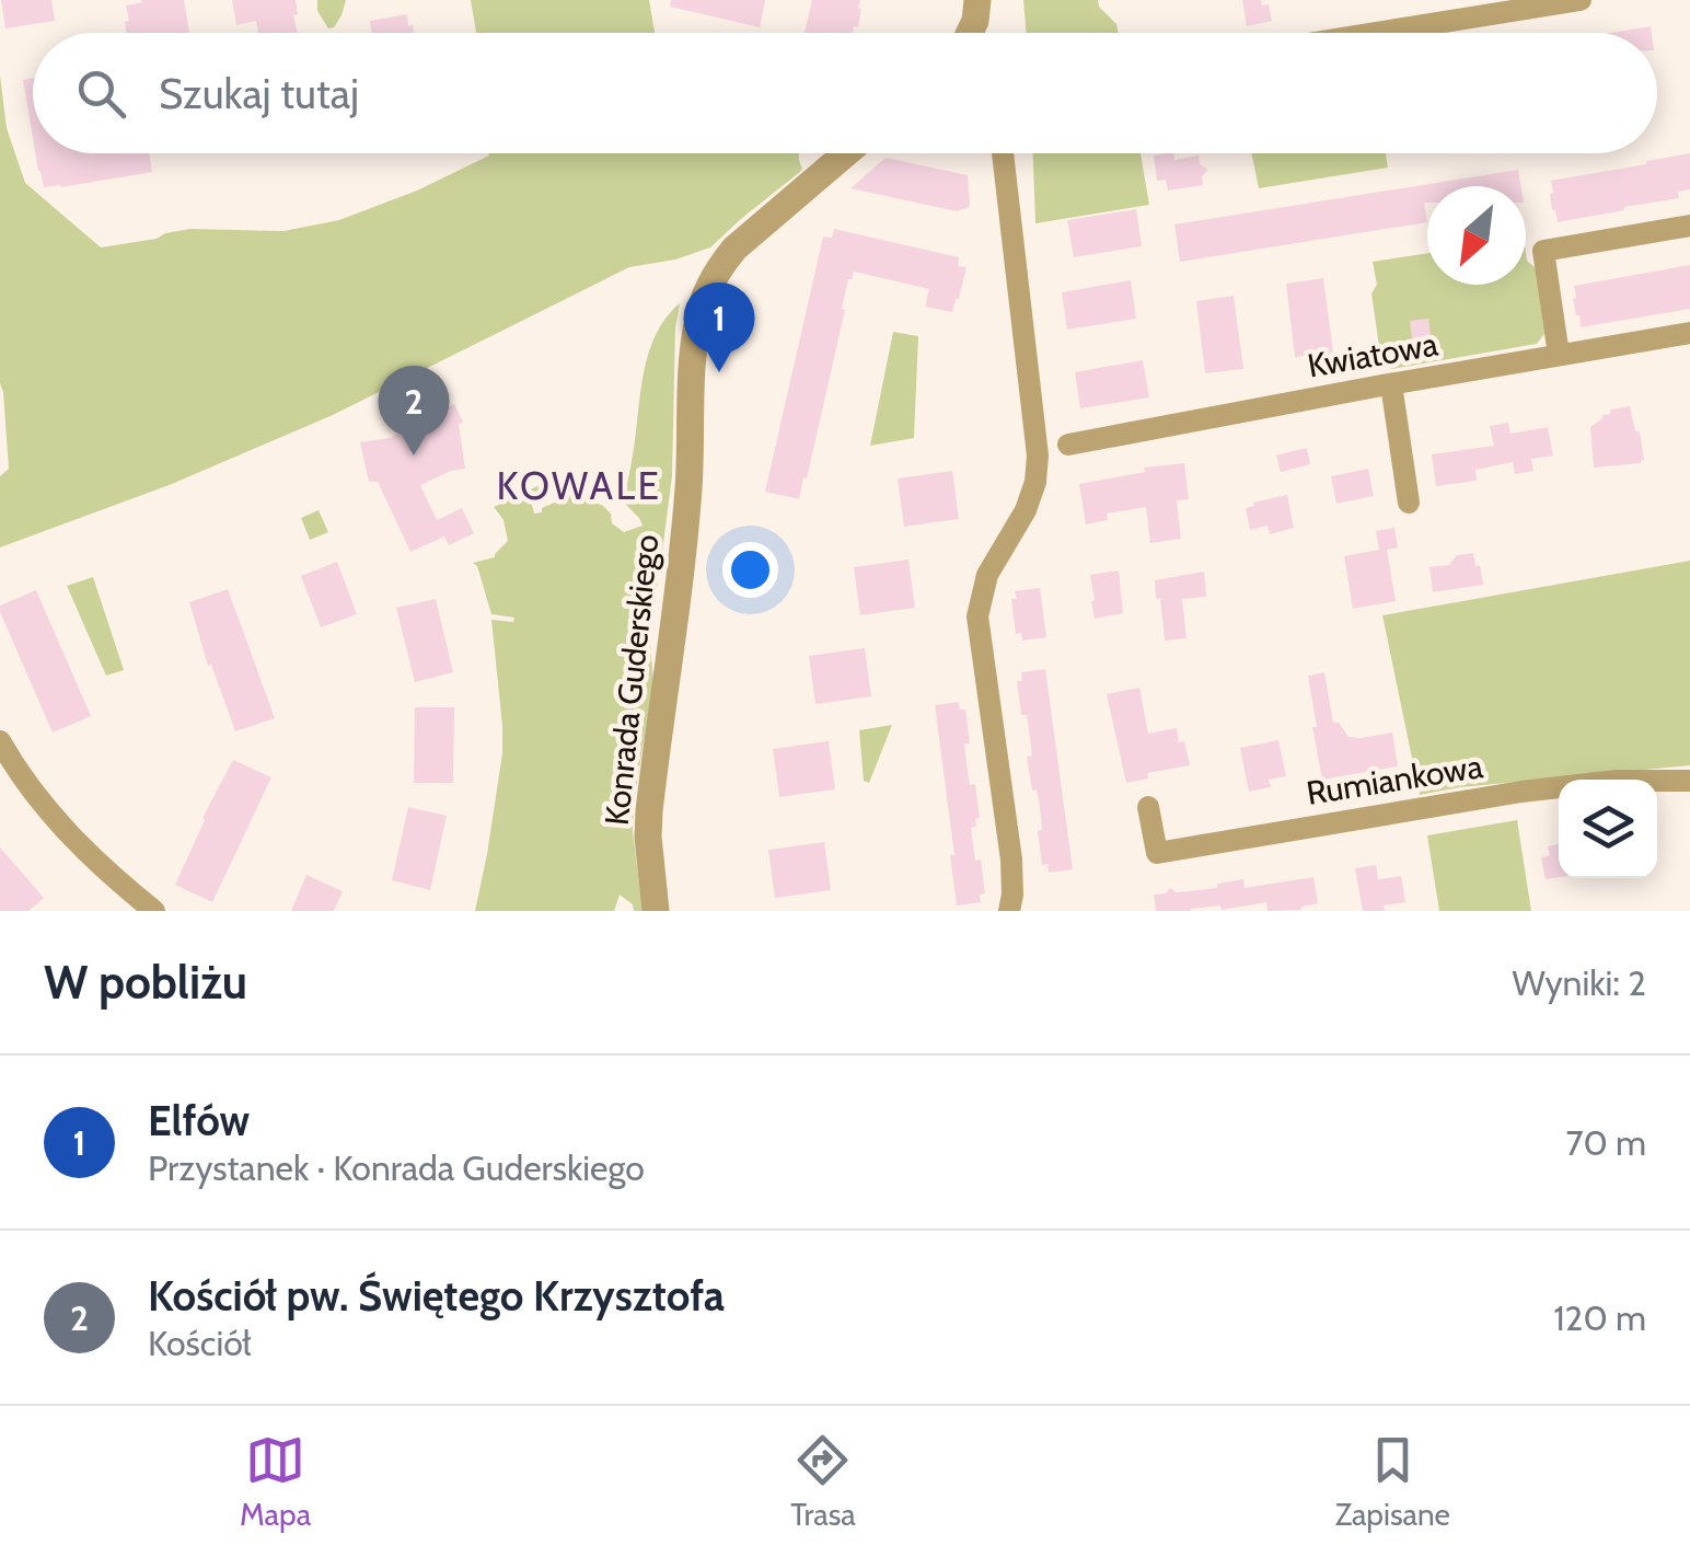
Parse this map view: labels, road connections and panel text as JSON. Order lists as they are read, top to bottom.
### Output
{
  "streets": {
    "street": ["Kwiatowa", "Konrada Guderskiego", "Rumiankowa"]
  },
  "districts": ["KOWALE"],
  "north": "bottom left",
  "page": {
    "search": "Szukaj tutaj",
    "pins": ["1", "2"],
    "heading": ["W pobliżu", "Wyniki: 2"],
    "list": [
      {
        "mark": "1",
        "name": "Elfów",
        "note": "Przystanek · Konrada Guderskiego",
        "value": "70 m"
      },
      {
        "mark": "2",
        "name": "Kościół pw. Świętego Krzysztofa",
        "note": "Kościół",
        "value": "120 m"
      }
    ],
    "nav": ["Mapa", "Trasa", "Zapisane"]
  }
}
